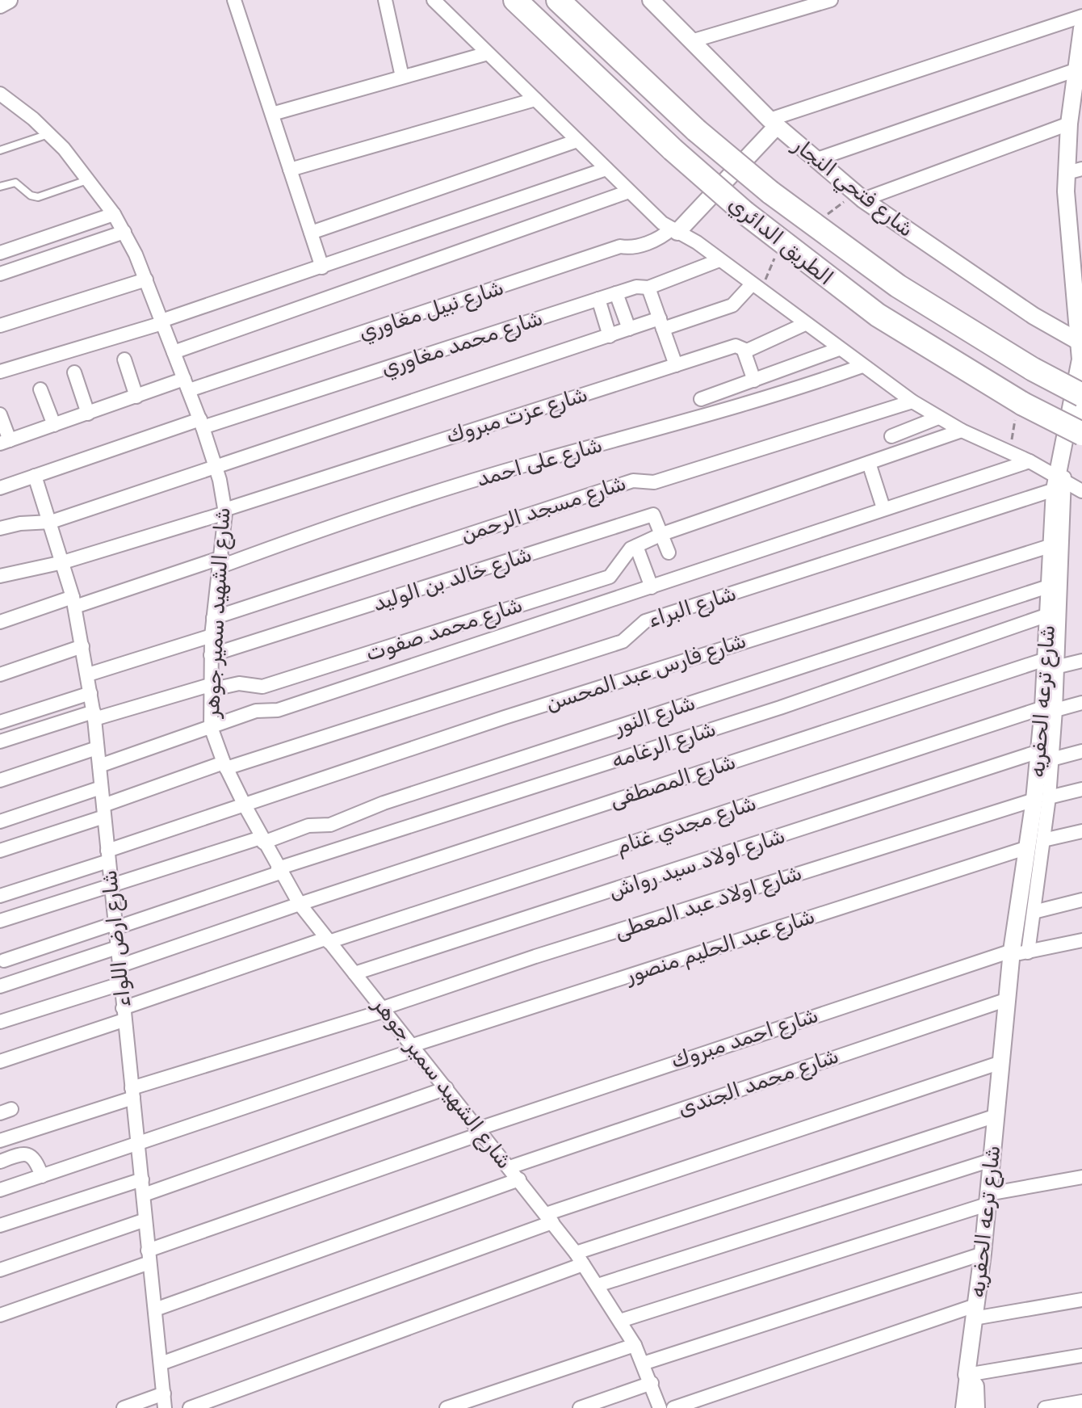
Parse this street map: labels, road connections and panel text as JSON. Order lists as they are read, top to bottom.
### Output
{
  "streets": {
    "highway": ["الطريق الدائري"],
    "street": [
      "شارع فتحي النجار",
      "شارع نبيل مغاوري",
      "شارع محمد مغاوري",
      "شارع عزت مبروك",
      "شارع على احمد",
      "شارع مسجد الرحمن",
      "شارع خالد بن الوليد",
      "شارع البراء",
      "شارع الشهيد سمير جوهر",
      "شارع محمد صفوت",
      "شارع فارس عبد المحسن",
      "شارع ترعه الحفريه",
      "شارع النور",
      "شارع الرغامه",
      "شارع المصطفى",
      "شارع مجدي غنام",
      "شارع اولاد سيد رواش",
      "شارع اولاد عبد المعطى",
      "شارع ارض اللواء",
      "شارع عبد الحليم منصور",
      "شارع احمد مبروك",
      "شارع محمد الجندى"
    ]
  },
  "crossings": [
    ["شارع فتحي النجار", "شارع ترعه الحفريه"],
    ["شارع نبيل مغاوري", "شارع الشهيد سمير جوهر"],
    ["شارع محمد مغاوري", "شارع الشهيد سمير جوهر"],
    ["شارع محمد مغاوري", "شارع ارض اللواء"],
    ["شارع عزت مبروك", "شارع الشهيد سمير جوهر"],
    ["شارع عزت مبروك", "شارع ارض اللواء"],
    ["شارع على احمد", "شارع الشهيد سمير جوهر"],
    ["شارع على احمد", "شارع ارض اللواء"],
    ["شارع مسجد الرحمن", "شارع الشهيد سمير جوهر"],
    ["شارع خالد بن الوليد", "شارع الشهيد سمير جوهر"],
    ["شارع خالد بن الوليد", "شارع محمد صفوت"],
    ["شارع البراء", "شارع الشهيد سمير جوهر"],
    ["شارع البراء", "شارع ترعه الحفريه"],
    ["شارع البراء", "شارع ارض اللواء"],
    ["شارع الشهيد سمير جوهر", "شارع محمد صفوت"],
    ["شارع الشهيد سمير جوهر", "شارع فارس عبد المحسن"],
    ["شارع الشهيد سمير جوهر", "شارع النور"],
    ["شارع الشهيد سمير جوهر", "شارع الرغامه"],
    ["شارع الشهيد سمير جوهر", "شارع المصطفى"],
    ["شارع الشهيد سمير جوهر", "شارع مجدي غنام"],
    ["شارع الشهيد سمير جوهر", "شارع اولاد سيد رواش"],
    ["شارع الشهيد سمير جوهر", "شارع اولاد عبد المعطى"],
    ["شارع الشهيد سمير جوهر", "شارع عبد الحليم منصور"],
    ["شارع الشهيد سمير جوهر", "شارع احمد مبروك"],
    ["شارع الشهيد سمير جوهر", "شارع محمد الجندى"],
    ["شارع محمد صفوت", "شارع ارض اللواء"],
    ["شارع فارس عبد المحسن", "شارع ترعه الحفريه"],
    ["شارع فارس عبد المحسن", "شارع ارض اللواء"],
    ["شارع ترعه الحفريه", "شارع النور"],
    ["شارع ترعه الحفريه", "شارع الرغامه"],
    ["شارع ترعه الحفريه", "شارع المصطفى"],
    ["شارع ترعه الحفريه", "شارع مجدي غنام"],
    ["شارع ترعه الحفريه", "شارع اولاد سيد رواش"],
    ["شارع ترعه الحفريه", "شارع اولاد عبد المعطى"],
    ["شارع ترعه الحفريه", "شارع عبد الحليم منصور"],
    ["شارع ترعه الحفريه", "شارع احمد مبروك"],
    ["شارع ترعه الحفريه", "شارع محمد الجندى"],
    ["شارع النور", "شارع ارض اللواء"],
    ["شارع الرغامه", "شارع ارض اللواء"],
    ["شارع المصطفى", "شارع ارض اللواء"],
    ["شارع مجدي غنام", "شارع ارض اللواء"],
    ["شارع اولاد عبد المعطى", "شارع ارض اللواء"],
    ["شارع ارض اللواء", "شارع عبد الحليم منصور"],
    ["شارع ارض اللواء", "شارع احمد مبروك"]
  ]
}
